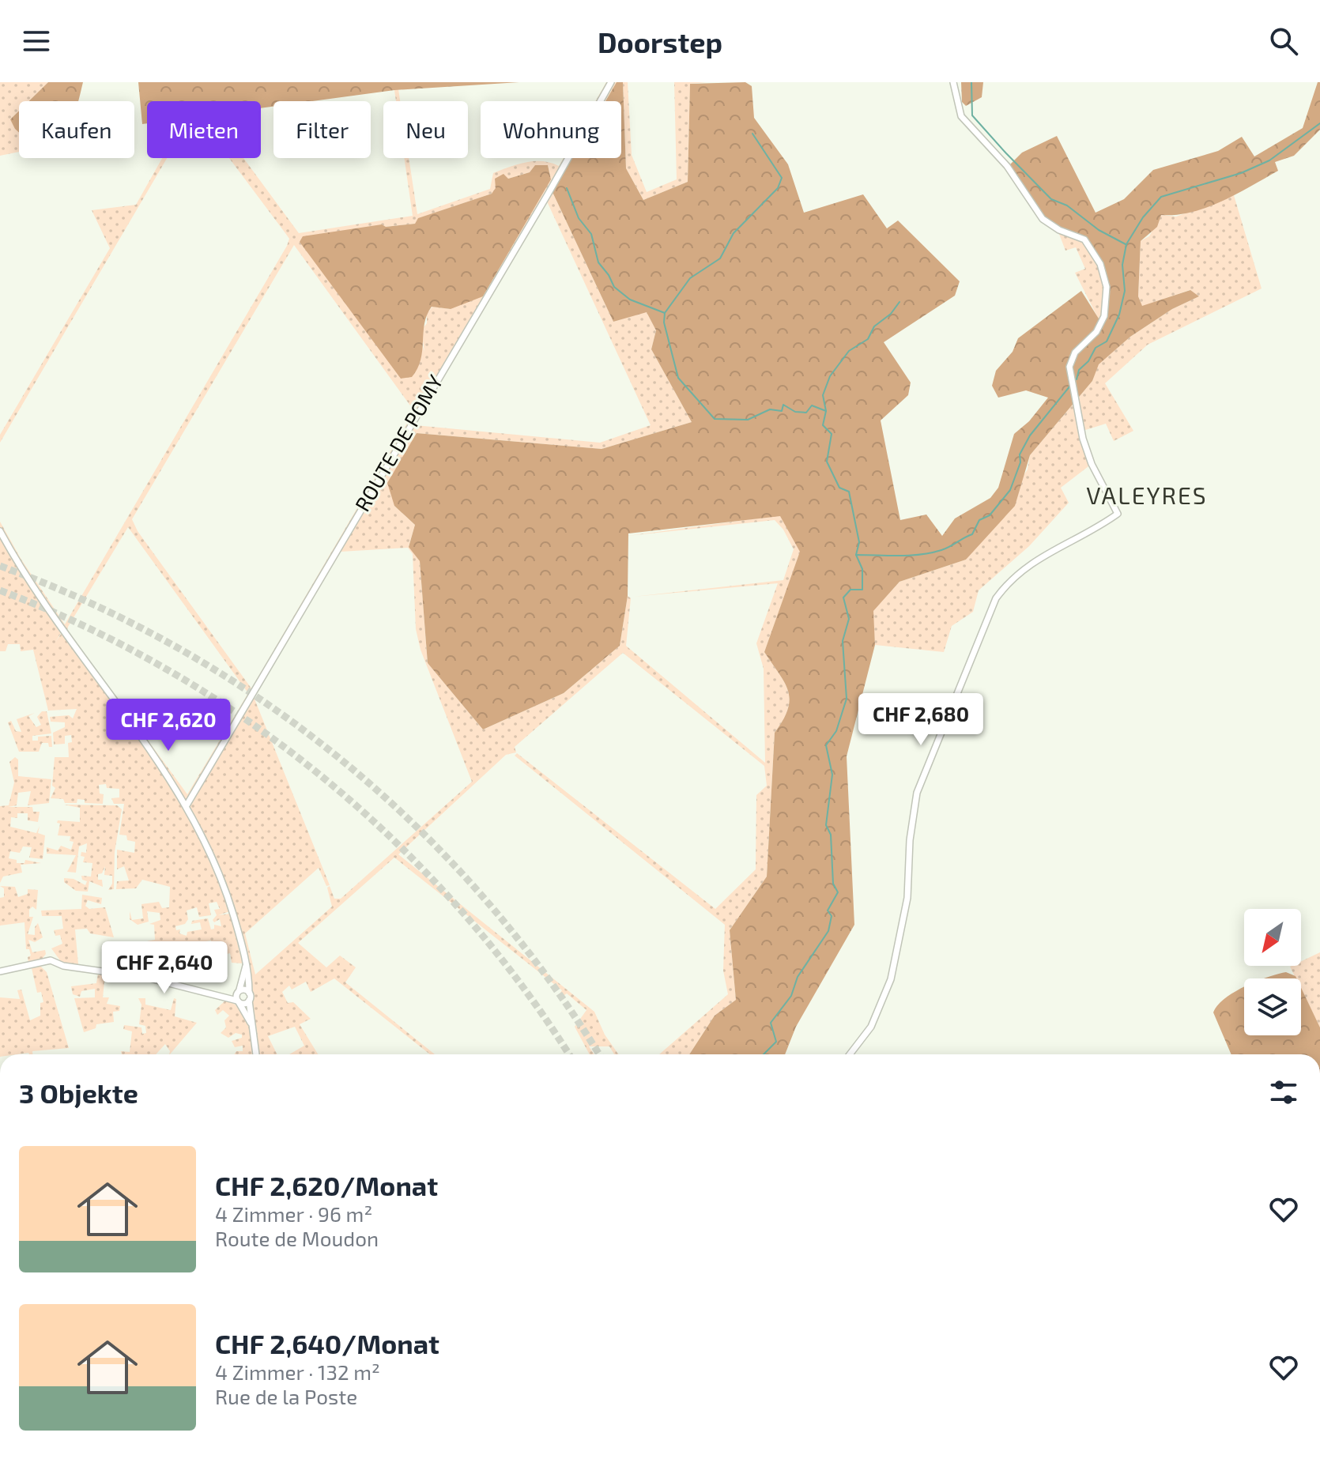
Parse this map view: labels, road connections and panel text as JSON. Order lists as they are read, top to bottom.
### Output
{
  "streets": {
    "street": ["ROUTE DE POMY"]
  },
  "districts": ["VALEYRES"],
  "north": "bottom left",
  "page": {
    "header": "Doorstep",
    "chip": [
      "Kaufen",
      "Mieten",
      "Filter",
      "Neu",
      "Wohnung"
    ],
    "price": ["CHF 2,680", "CHF 2,620", "CHF 2,640"],
    "heading": "3 Objekte",
    "list": [
      {
        "name": "CHF 2,620/Monat",
        "note": "4 Zimmer · 96 m² · Route de Moudon"
      },
      {
        "name": "CHF 2,640/Monat",
        "note": "4 Zimmer · 132 m² · Rue de la Poste"
      }
    ]
  }
}
